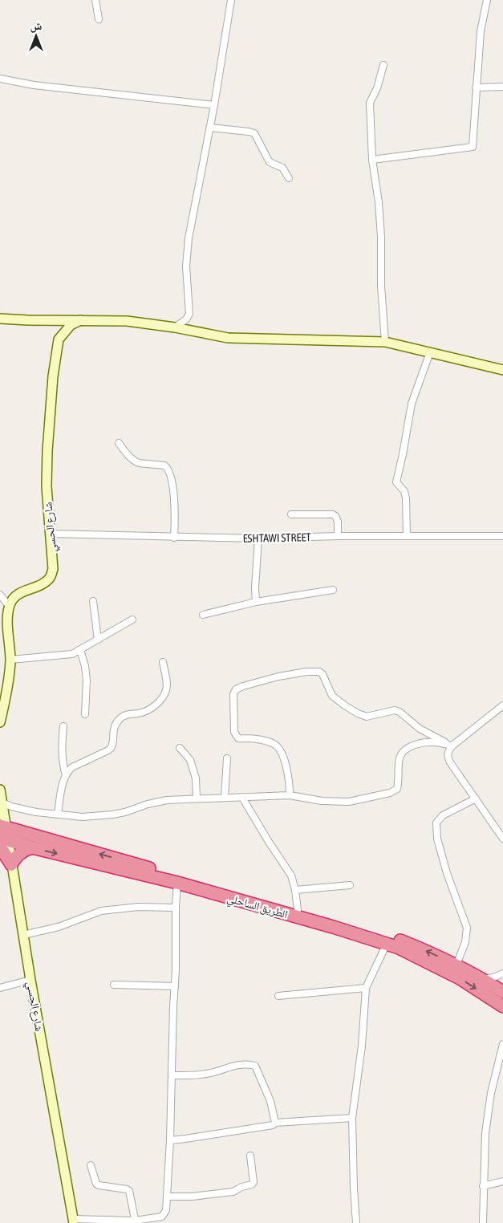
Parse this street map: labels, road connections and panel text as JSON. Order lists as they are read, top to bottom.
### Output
{
  "streets": {
    "highway": ["الطريق الساحلي"],
    "street": ["شارع الحسي", "ESHTAWI STREET"]
  },
  "crossings": [
    ["شارع الحسي", "ESHTAWI STREET"]
  ],
  "north": "top"
}
